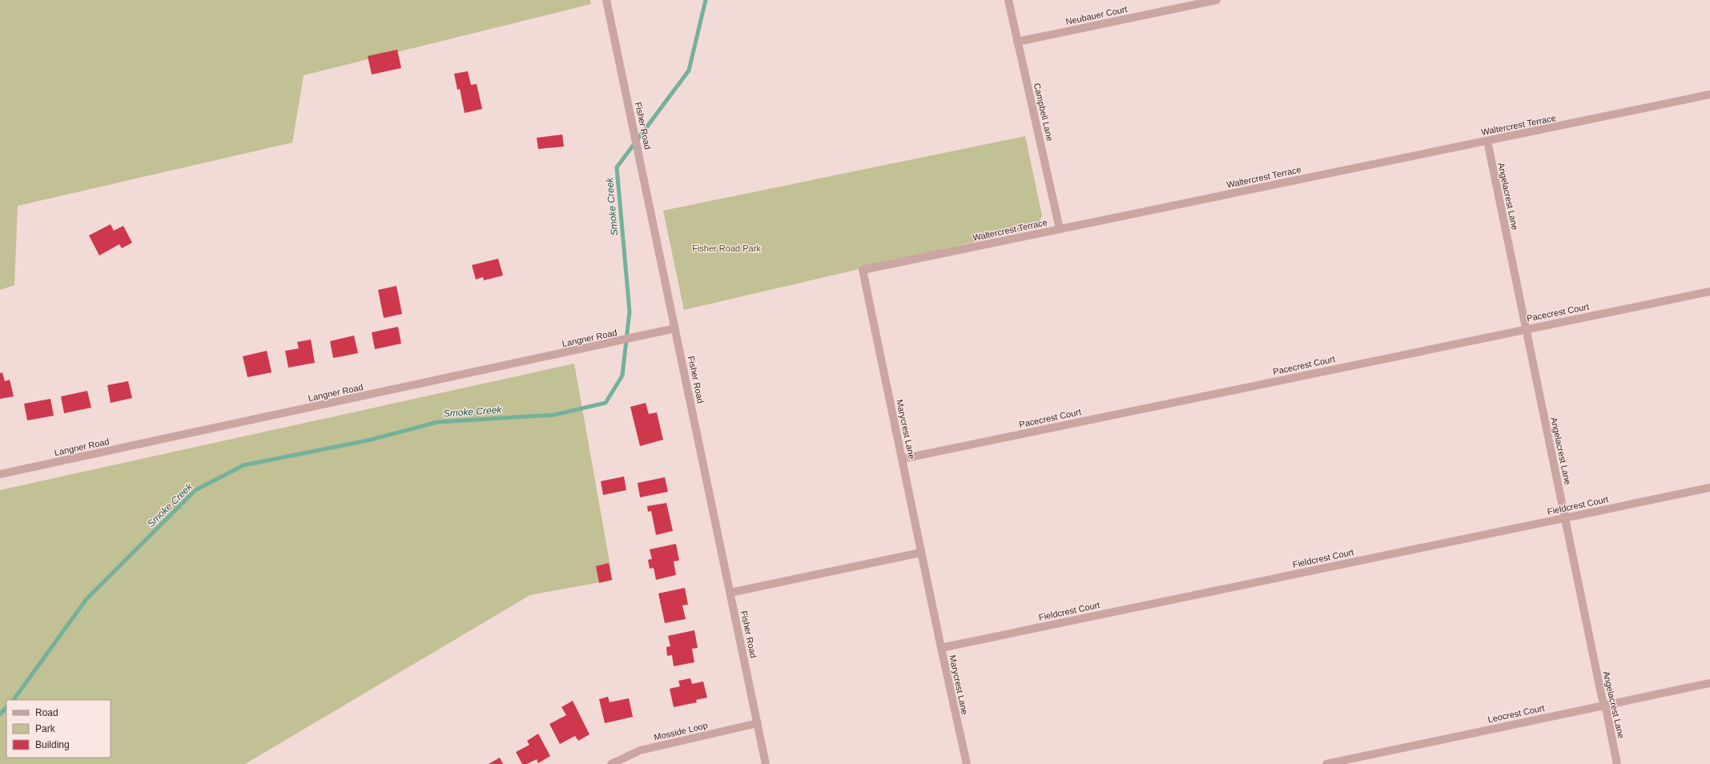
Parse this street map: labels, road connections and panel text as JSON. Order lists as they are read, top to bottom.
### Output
{
  "streets": {
    "street": [
      "Neubauer Court",
      "Campbell Lane",
      "Waltercrest Terrace",
      "Fisher Road",
      "Angelacrest Lane",
      "Pacecrest Court",
      "Langner Road",
      "Marycrest Lane",
      "Fieldcrest Court",
      "Leocrest Court",
      "Mosside Loop"
    ]
  },
  "crossings": [
    ["Neubauer Court", "Campbell Lane"],
    ["Campbell Lane", "Waltercrest Terrace"],
    ["Waltercrest Terrace", "Angelacrest Lane"],
    ["Waltercrest Terrace", "Marycrest Lane"],
    ["Fisher Road", "Langner Road"],
    ["Fisher Road", "Mosside Loop"],
    ["Angelacrest Lane", "Pacecrest Court"],
    ["Angelacrest Lane", "Fieldcrest Court"],
    ["Angelacrest Lane", "Leocrest Court"],
    ["Pacecrest Court", "Marycrest Lane"],
    ["Marycrest Lane", "Fieldcrest Court"]
  ],
  "water": ["Smoke Creek"],
  "parks": ["Fisher Road Park"],
  "legend": ["Road", "Park", "Building"]
}
